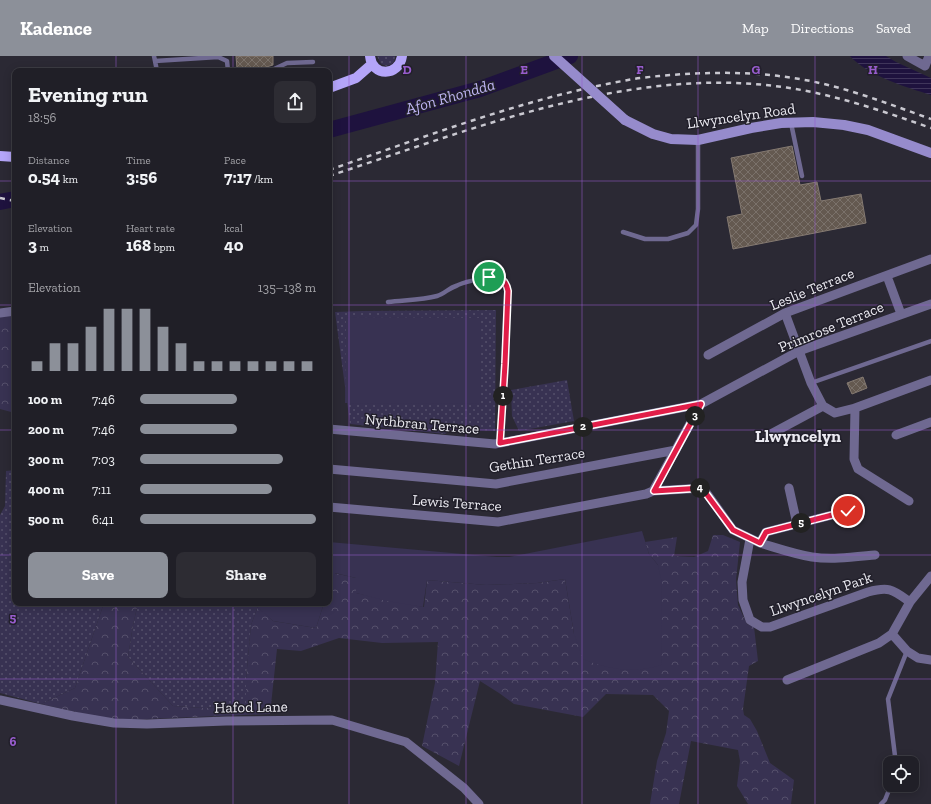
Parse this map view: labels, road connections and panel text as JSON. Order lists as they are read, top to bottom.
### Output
{
  "streets": {
    "main road": ["Llwyncelyn Road"],
    "street": [
      "Leslie Terrace",
      "Primrose Terrace",
      "Nythbran Terrace",
      "Gethin Terrace",
      "Lewis Terrace",
      "Llwyncelyn Park",
      "Hafod Lane"
    ]
  },
  "crossings": [
    ["Primrose Terrace", "Nythbran Terrace"],
    ["Lewis Terrace", "Llwyncelyn Park"]
  ],
  "districts": ["Llwyncelyn"],
  "water": ["Afon Rhondda"],
  "page": {
    "header": "Kadence",
    "nav": ["Map", "Directions", "Saved"],
    "heading": ["Evening run", "18:56"],
    "stats": [
      ["Distance", "0.54 km"],
      ["Time", "3:56"],
      ["Pace", "7:17 /km"],
      ["Elevation", "3 m"],
      ["Heart rate", "168 bpm"],
      ["kcal", "40"]
    ],
    "chart": ["Elevation", "135–138 m"],
    "list": [
      {
        "name": "100 m",
        "note": "7:46"
      },
      {
        "name": "200 m",
        "note": "7:46"
      },
      {
        "name": "300 m",
        "note": "7:03"
      },
      {
        "name": "400 m",
        "note": "7:11"
      },
      {
        "name": "500 m",
        "note": "6:41"
      }
    ],
    "pins": [
      "1",
      "3",
      "2",
      "4",
      "5"
    ],
    "buttons": ["Save", "Share"]
  },
  "grid": {
    "columns": [
      "D",
      "E",
      "F",
      "G",
      "H"
    ],
    "rows": ["5", "6"]
  }
}
